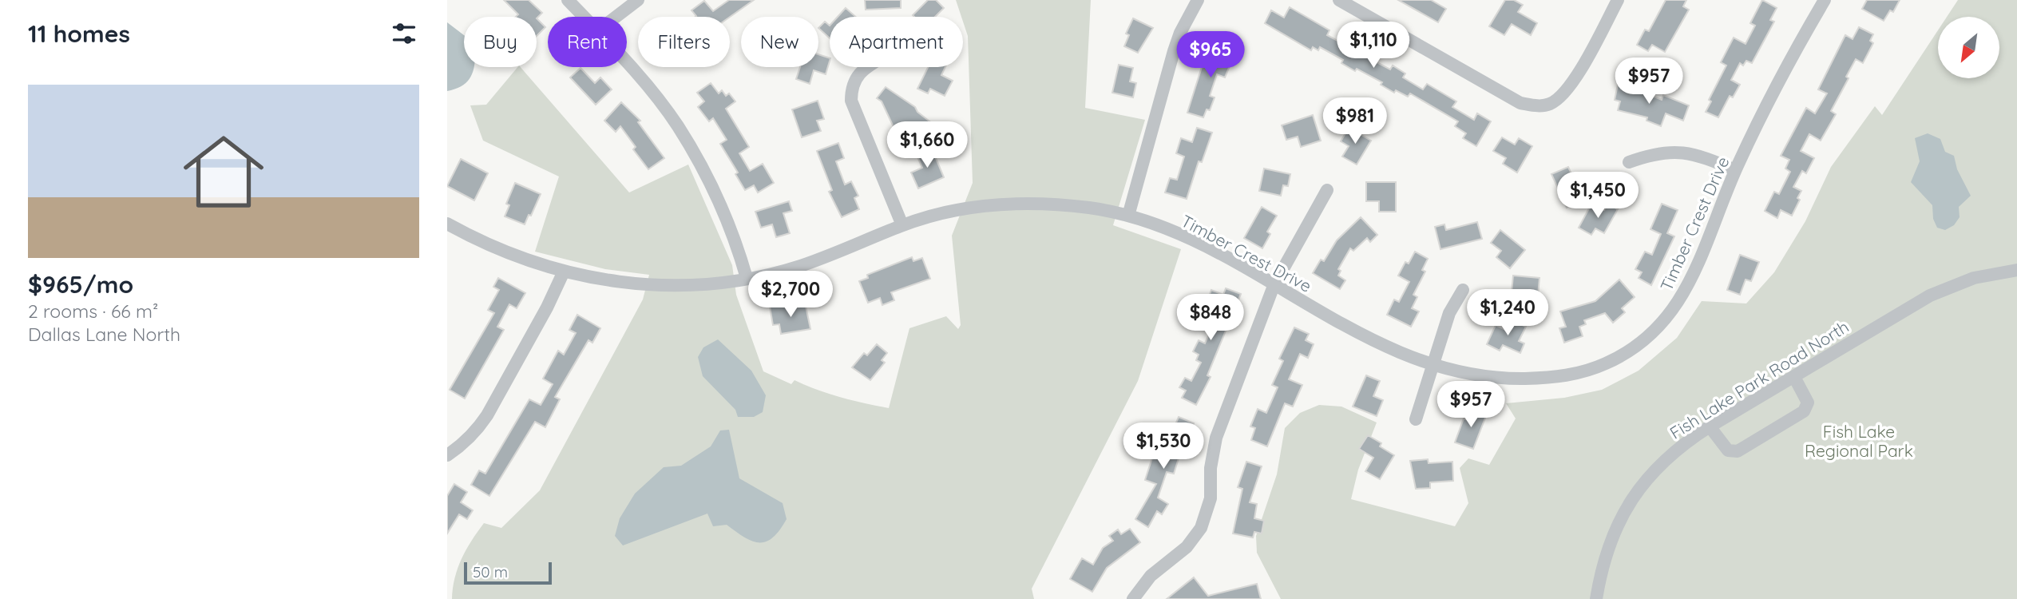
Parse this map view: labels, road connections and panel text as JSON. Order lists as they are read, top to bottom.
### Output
{
  "streets": {
    "street": ["Timber Crest Drive", "Fish Lake Park Road North"]
  },
  "parks": ["Fish Lake Regional Park"],
  "scale_bar": "50 m",
  "north": "bottom left",
  "page": {
    "heading": "11 homes",
    "chip": [
      "Buy",
      "Rent",
      "Filters",
      "New",
      "Apartment"
    ],
    "price": [
      "$1,110",
      "$965",
      "$957",
      "$981",
      "$1,660",
      "$1,450",
      "$2,700",
      "$1,240",
      "$848",
      "$957",
      "$1,530"
    ],
    "list": [
      {
        "name": "$965/mo",
        "note": "2 rooms · 66 m² · Dallas Lane North"
      }
    ],
    "scale": "50 m"
  }
}
